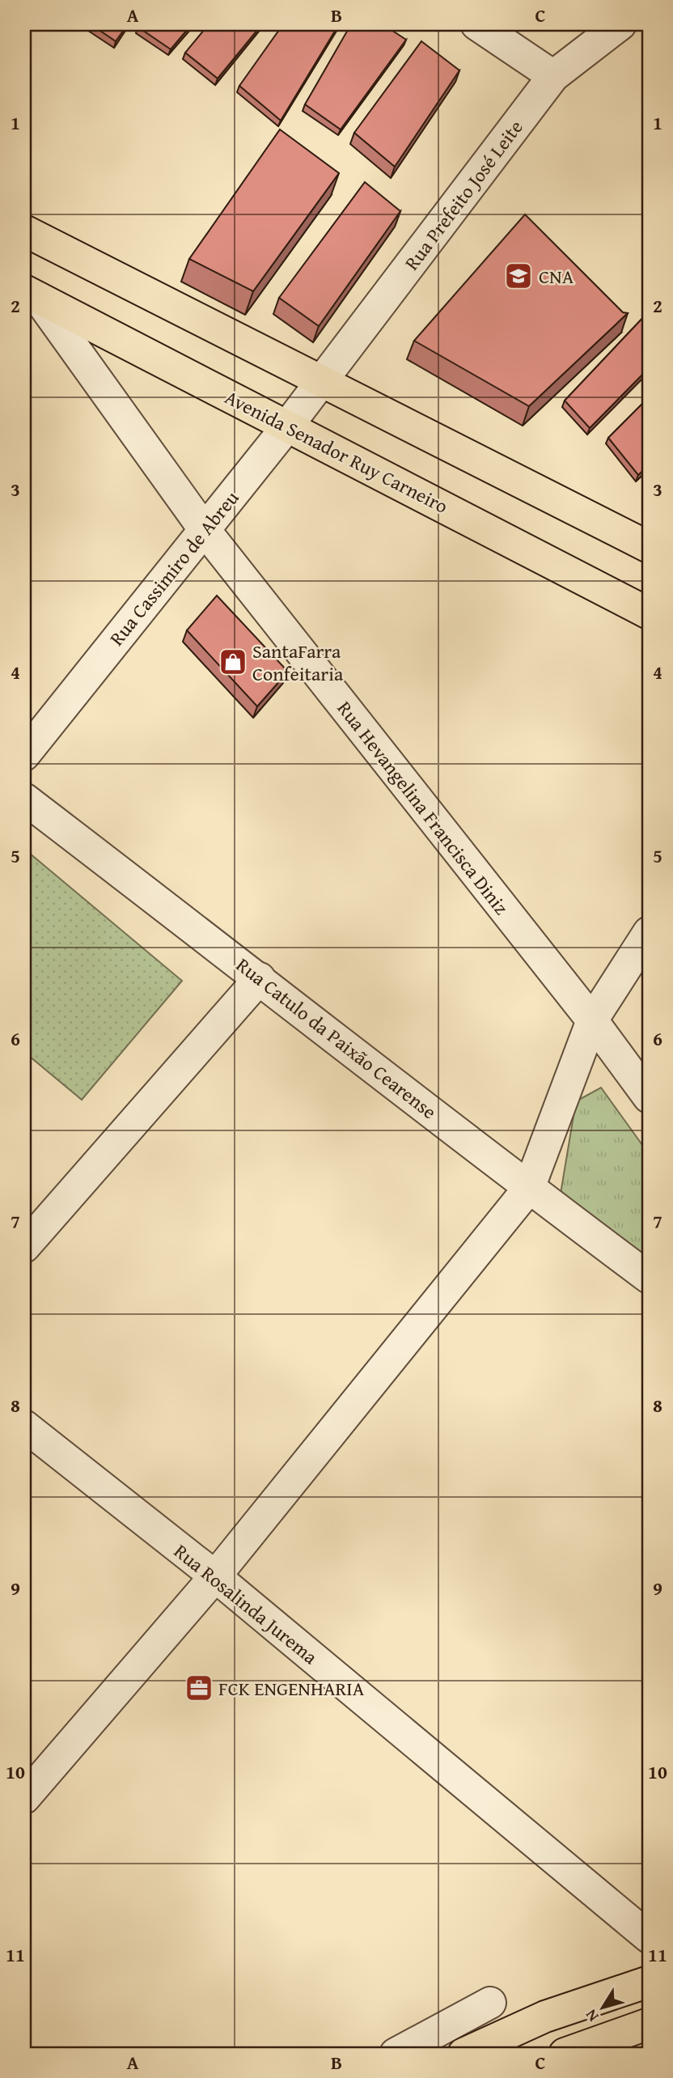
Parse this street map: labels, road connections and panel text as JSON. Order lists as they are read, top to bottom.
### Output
{
  "streets": {
    "main road": ["Avenida Senador Ruy Carneiro"],
    "street": [
      "Rua Prefeito José Leite",
      "Rua Cassimiro de Abreu",
      "Rua Hevangelina Francisca Diniz",
      "Rua Catulo da Paixão Cearense",
      "Rua Rosalinda Jurema"
    ]
  },
  "crossings": [
    ["Rua Prefeito José Leite", "Rua Cassimiro de Abreu"],
    ["Avenida Senador Ruy Carneiro", "Rua Cassimiro de Abreu"],
    ["Avenida Senador Ruy Carneiro", "Rua Hevangelina Francisca Diniz"],
    ["Rua Cassimiro de Abreu", "Rua Hevangelina Francisca Diniz"]
  ],
  "places": {
    "school or university": ["CNA"],
    "shop": ["SantaFarra Confeitaria"],
    "office": ["FCK ENGENHARIA"]
  },
  "north": "bottom left",
  "grid": {
    "columns": ["A", "B", "C"],
    "rows": [
      "1",
      "2",
      "3",
      "4",
      "5",
      "6",
      "7",
      "8",
      "9",
      "10",
      "11"
    ]
  }
}
